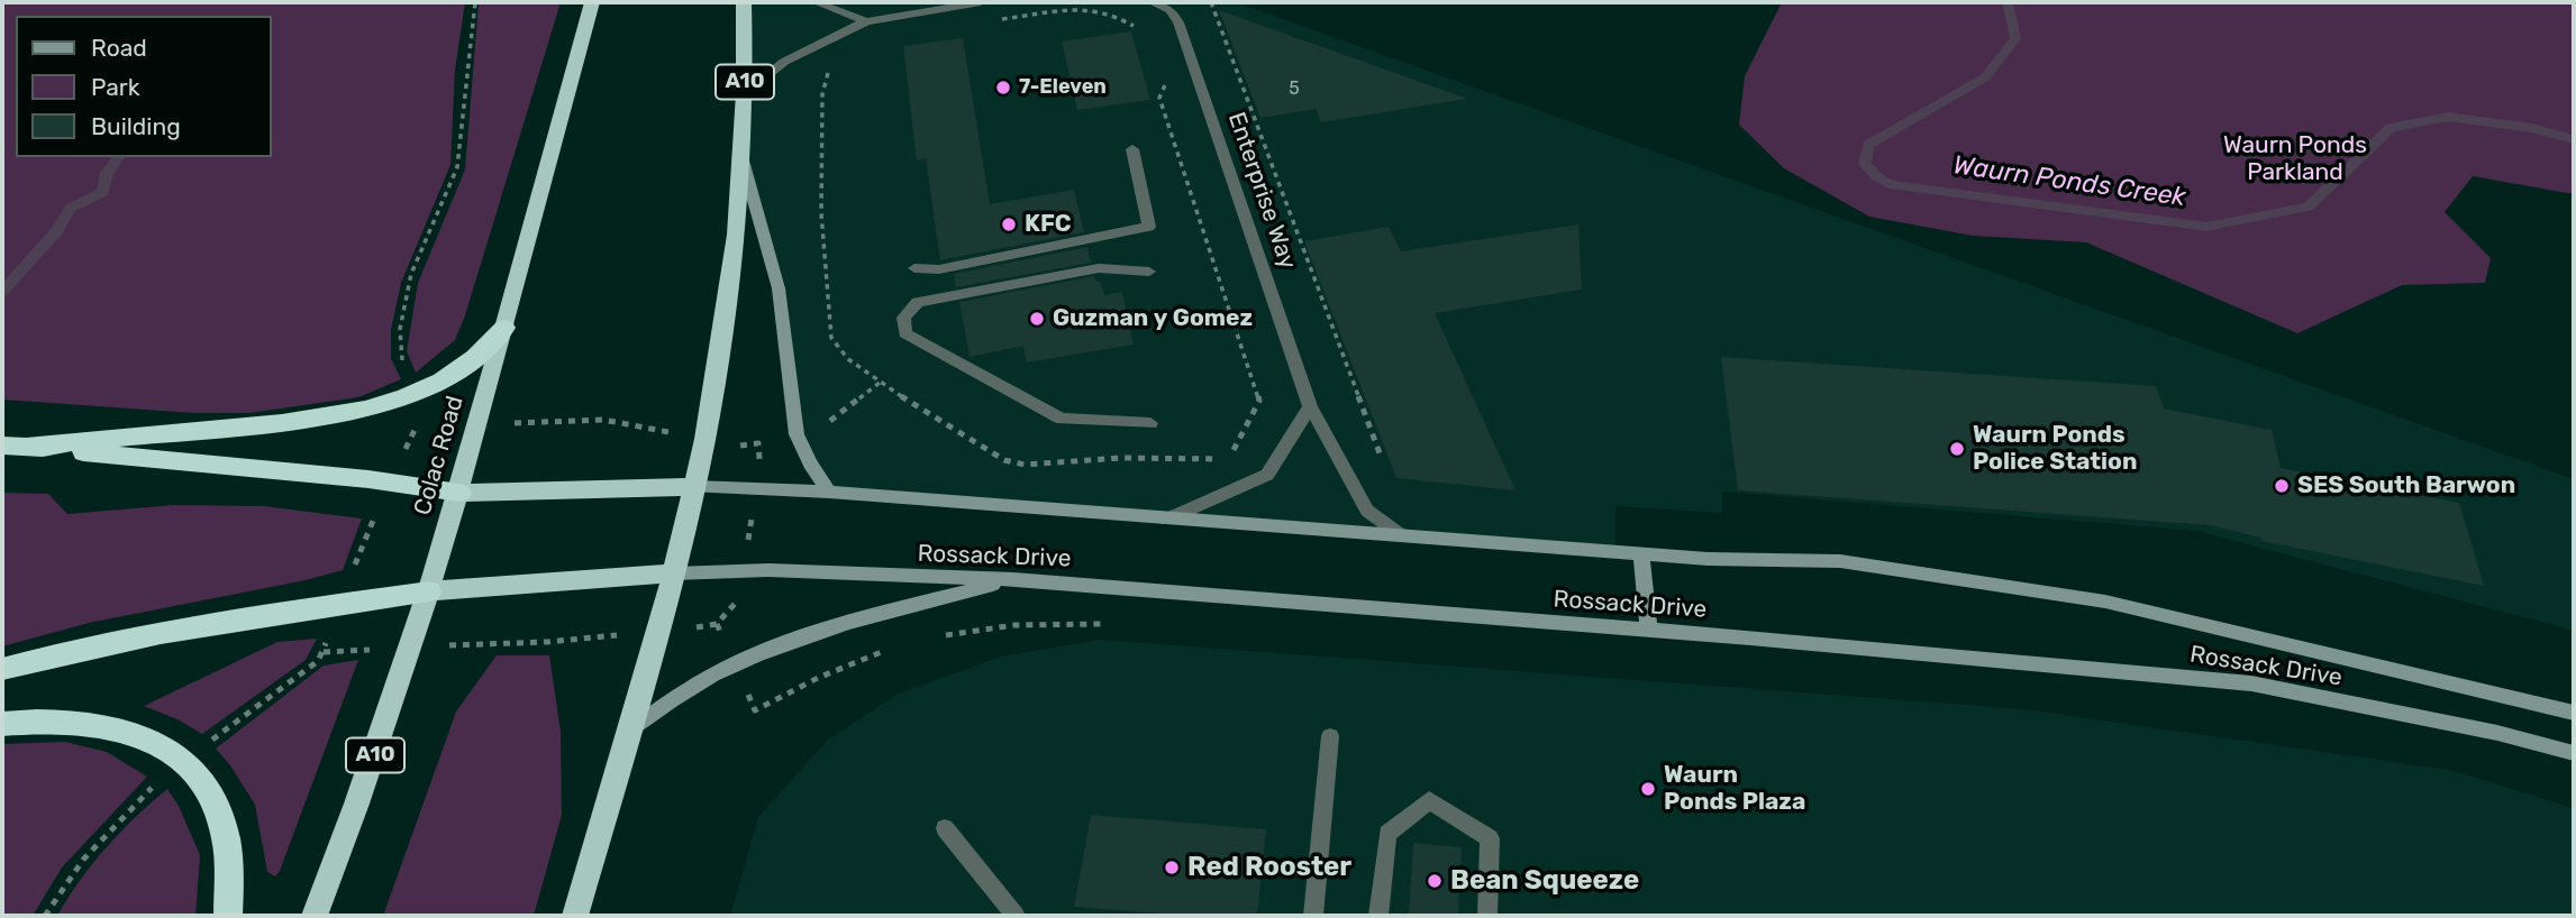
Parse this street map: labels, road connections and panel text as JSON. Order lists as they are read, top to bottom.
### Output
{
  "streets": {
    "highway": ["A10", "Colac Road"],
    "main road": ["Rossack Drive"],
    "lane": ["Enterprise Way"]
  },
  "crossings": [
    ["A10", "Rossack Drive"],
    ["Enterprise Way", "Rossack Drive"]
  ],
  "water": ["Waurn Ponds Creek"],
  "parks": ["Waurn Ponds Parkland"],
  "places": [
    "7-Eleven",
    "KFC",
    "Guzman y Gomez",
    "Waurn Ponds Police Station",
    "SES South Barwon",
    "Waurn Ponds Plaza",
    "Red Rooster",
    "Bean Squeeze"
  ],
  "house_numbers": ["5"],
  "legend": ["Road", "Park", "Building"]
}
